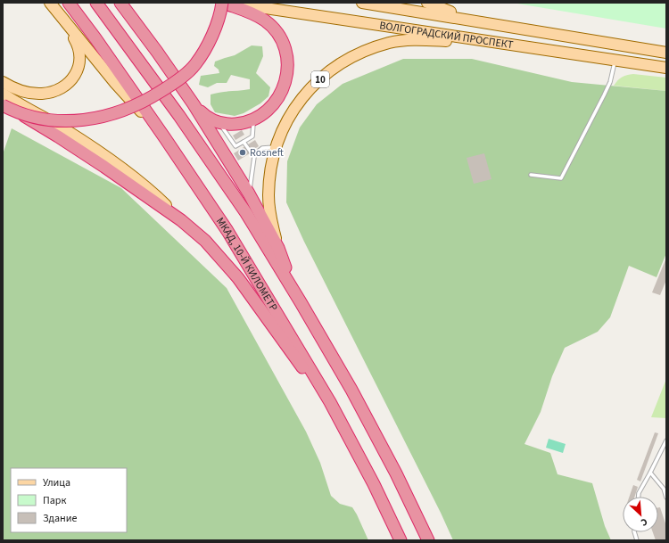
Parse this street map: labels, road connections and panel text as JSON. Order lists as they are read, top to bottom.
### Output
{
  "streets": {
    "highway": ["10", "МКАД, 10-Й КИЛОМЕТР"],
    "main road": ["ВОЛГОГРАДСКИЙ ПРОСПЕКТ"]
  },
  "crossings": [
    ["ВОЛГОГРАДСКИЙ ПРОСПЕКТ", "10"]
  ],
  "places": ["Rosneft"],
  "legend": ["Улица", "Парк", "Здание"],
  "north": "bottom right"
}
